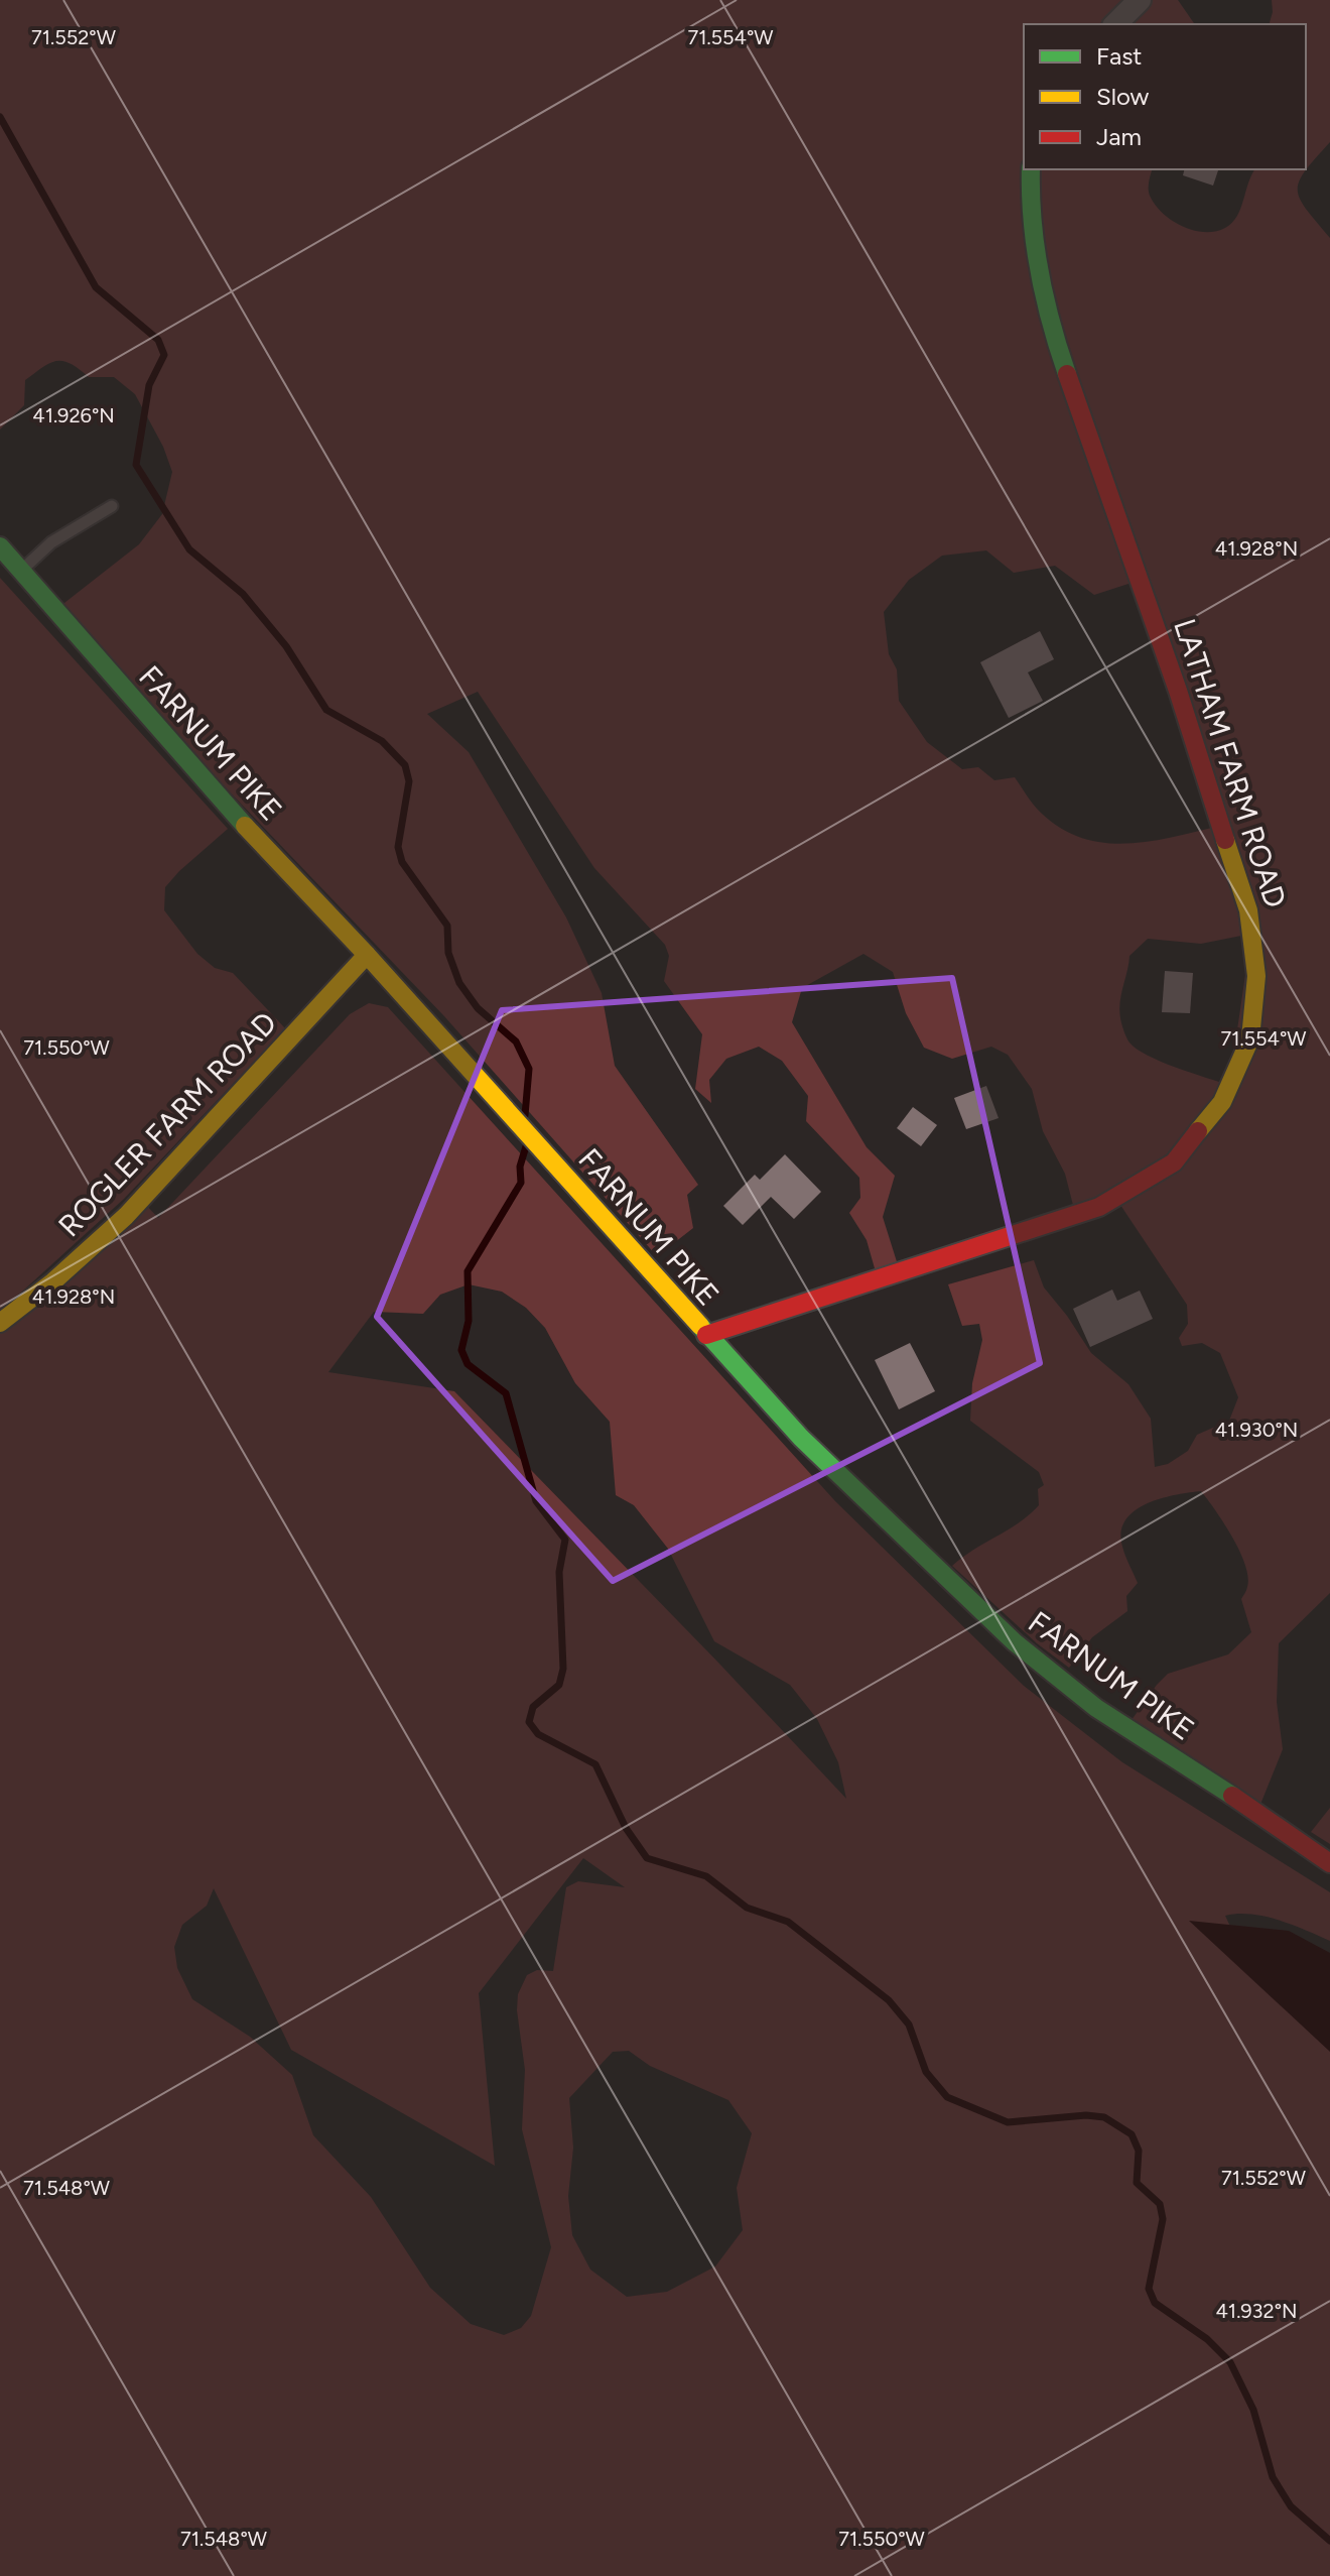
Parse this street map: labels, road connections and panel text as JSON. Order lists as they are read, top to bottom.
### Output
{
  "streets": {
    "street": ["FARNUM PIKE", "LATHAM FARM ROAD", "ROGLER FARM ROAD"]
  },
  "crossings": [
    ["FARNUM PIKE", "LATHAM FARM ROAD"],
    ["FARNUM PIKE", "ROGLER FARM ROAD"]
  ],
  "legend": ["Fast", "Slow", "Jam"],
  "coordinates": [
    "71.552°W",
    "71.554°W",
    "41.926°N",
    "41.928°N",
    "71.550°W",
    "41.930°N",
    "71.548°W",
    "41.932°N"
  ]
}
